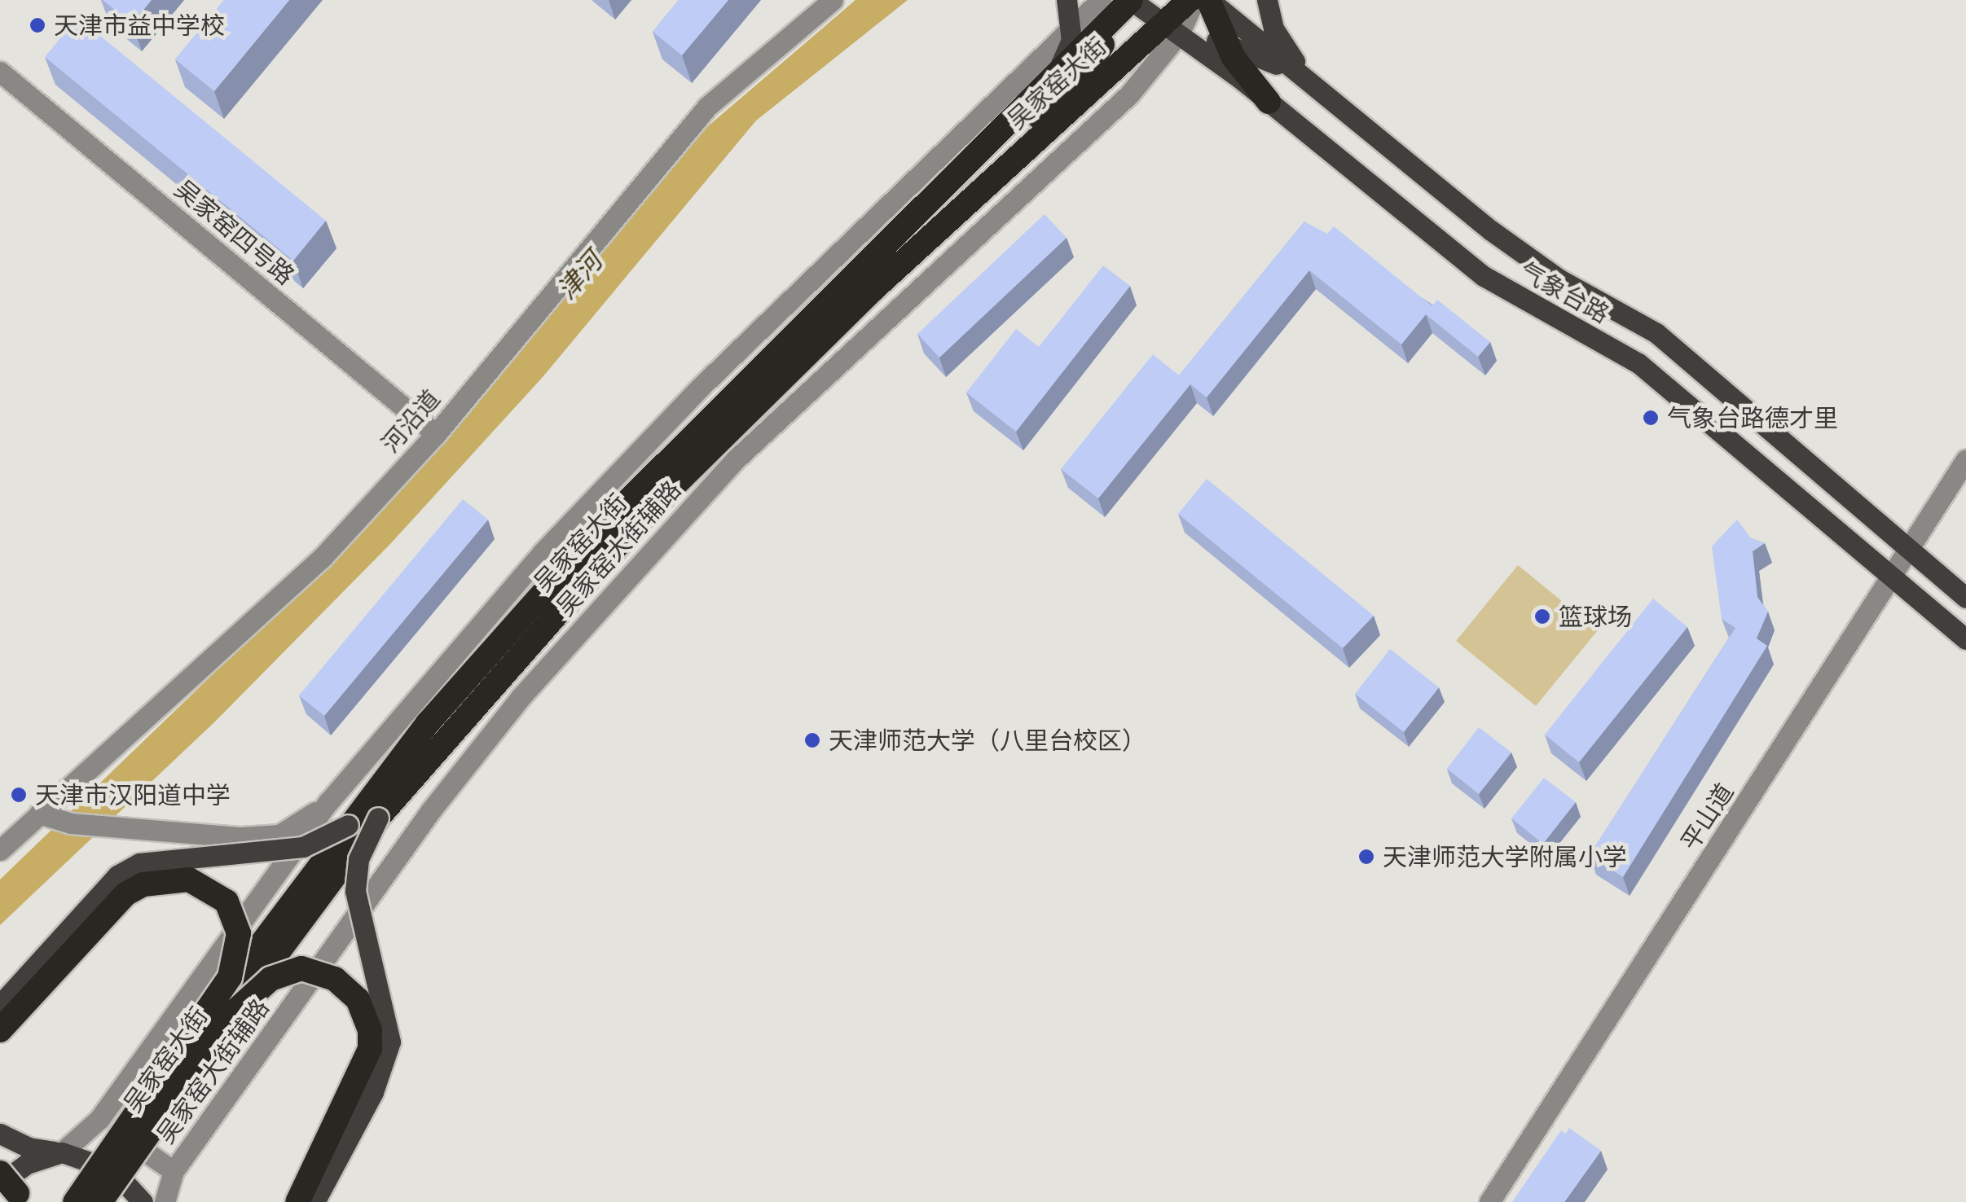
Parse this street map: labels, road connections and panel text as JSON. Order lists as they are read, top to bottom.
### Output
{
  "streets": {
    "highway": ["吴家窑大街"],
    "main road": ["气象台路"],
    "street": [
      "吴家窑四号路",
      "河沿道",
      "吴家窑大街辅路",
      "平山道"
    ]
  },
  "crossings": [
    ["吴家窑大街", "气象台路"],
    ["吴家窑大街", "吴家窑大街辅路"],
    ["吴家窑四号路", "河沿道"],
    ["气象台路", "吴家窑大街辅路"],
    ["气象台路", "平山道"]
  ],
  "water": ["津河"],
  "places": [
    "天津市益中学校",
    "气象台路德才里",
    "篮球场",
    "天津师范大学（八里台校区）",
    "天津市汉阳道中学",
    "天津师范大学附属小学"
  ]
}
